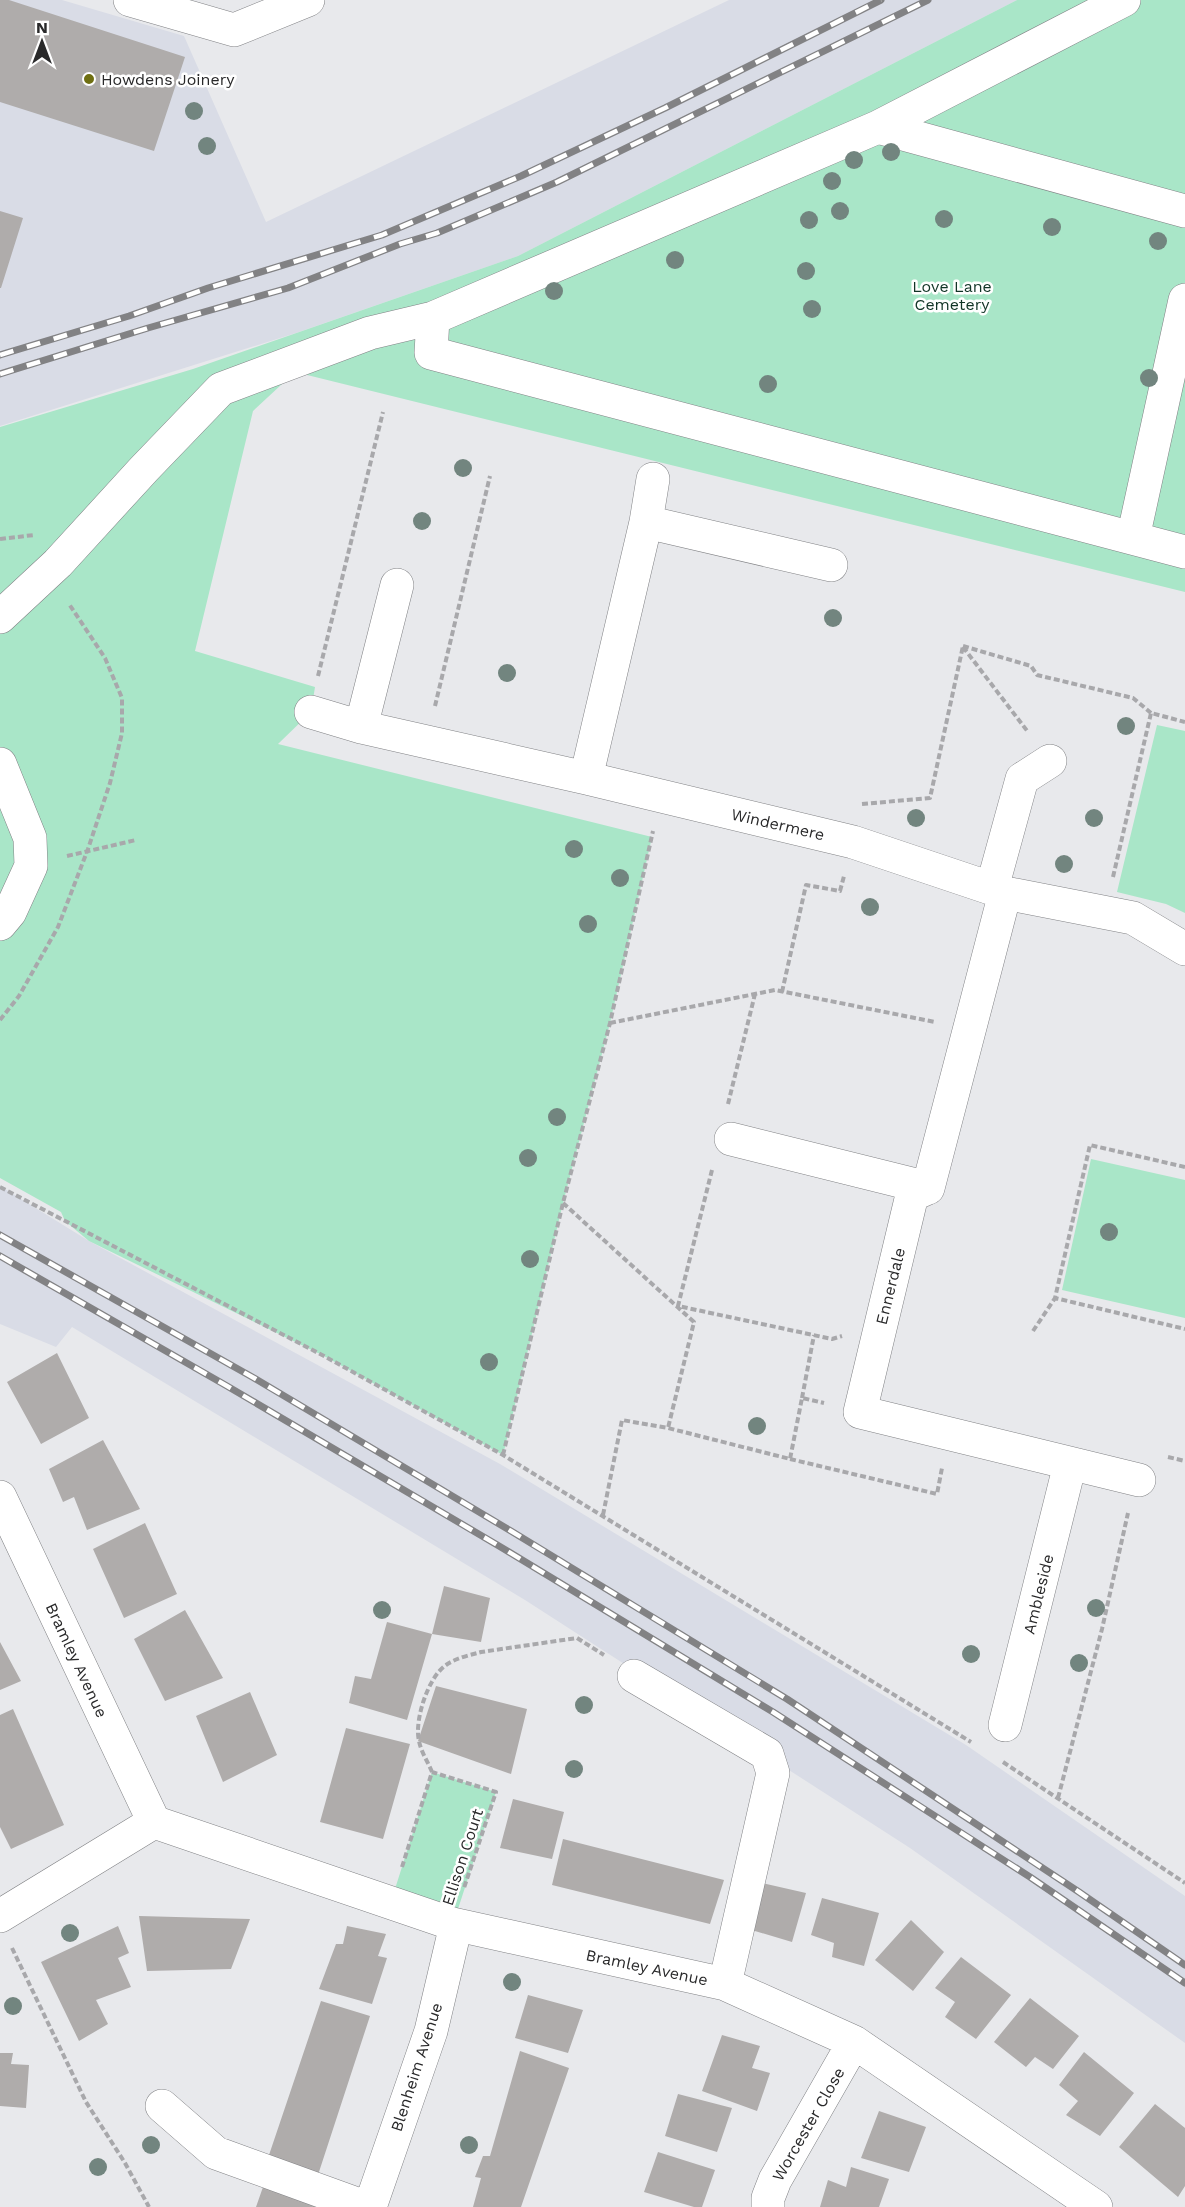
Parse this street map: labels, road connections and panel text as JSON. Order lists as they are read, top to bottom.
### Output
{
  "streets": {
    "street": [
      "Windermere",
      "Ennerdale",
      "Ambleside",
      "Bramley Avenue",
      "Blenheim Avenue",
      "Worcester Close"
    ],
    "path": ["Ellison Court"]
  },
  "crossings": [
    ["Bramley Avenue", "Ellison Court"],
    ["Bramley Avenue", "Blenheim Avenue"],
    ["Bramley Avenue", "Worcester Close"],
    ["Ellison Court", "Blenheim Avenue"]
  ],
  "parks": ["Love Lane Cemetery"],
  "places": ["Howdens Joinery"],
  "north": "top"
}
